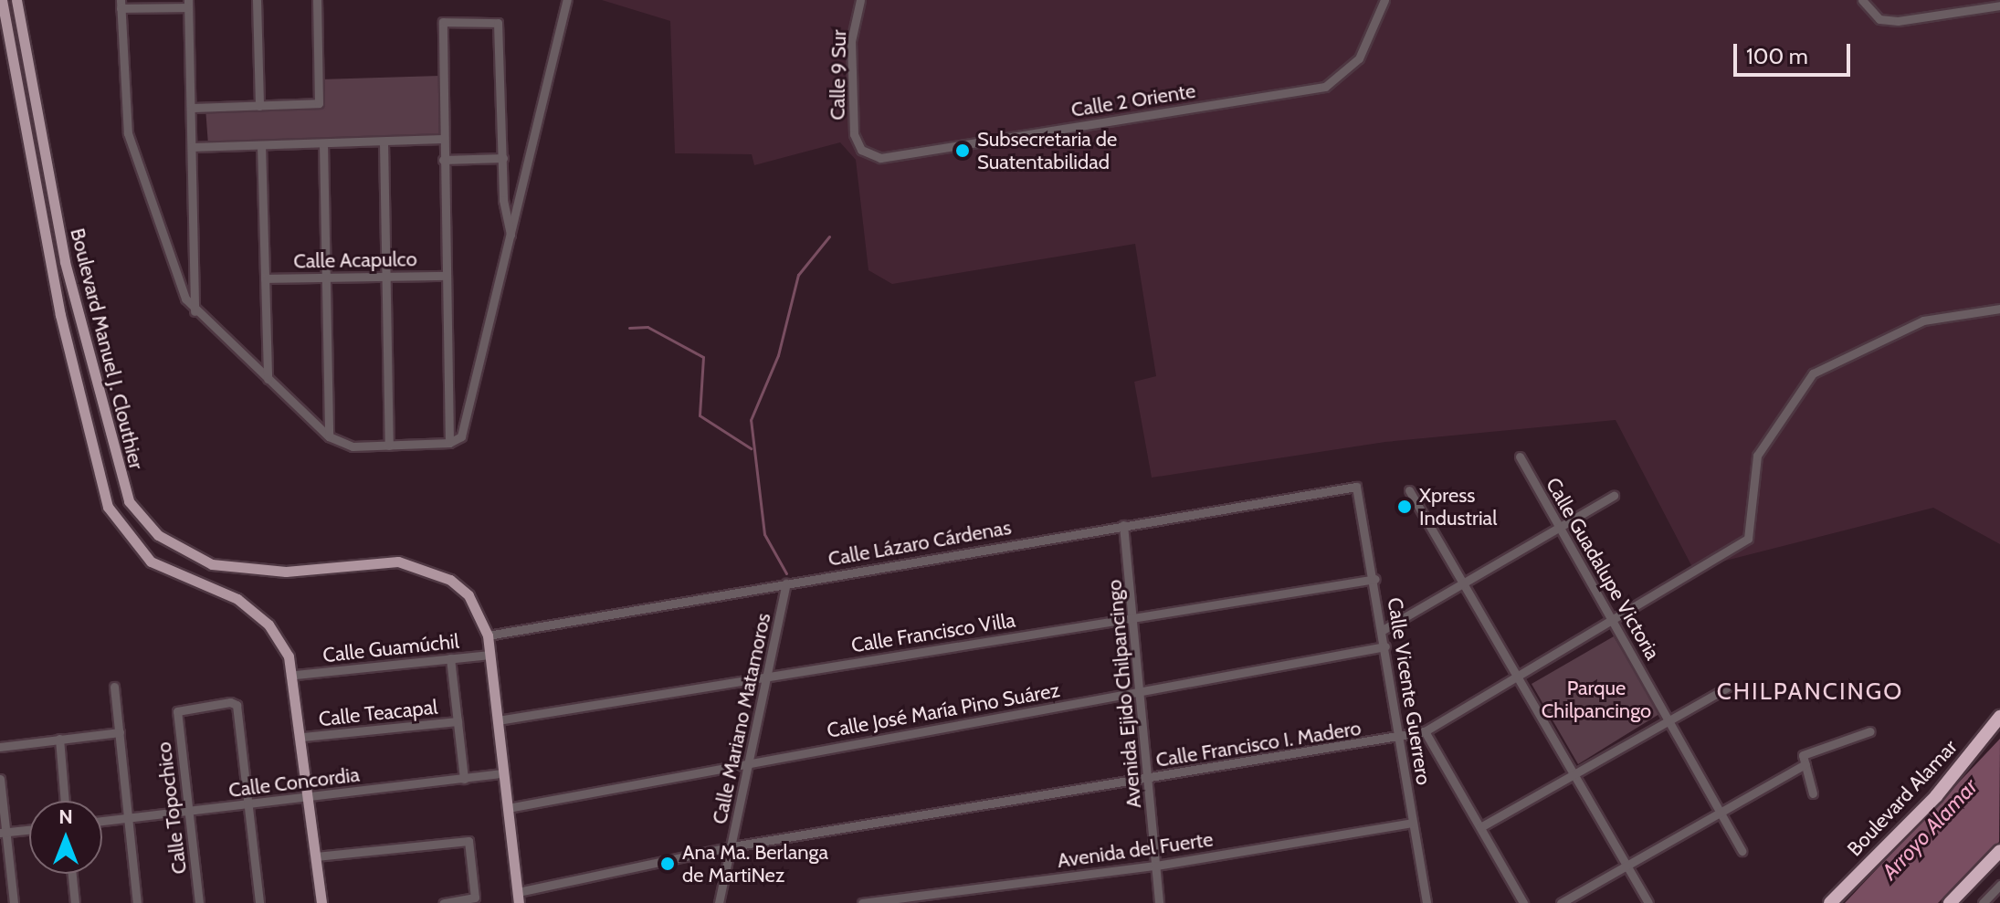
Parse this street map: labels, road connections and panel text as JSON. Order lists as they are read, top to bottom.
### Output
{
  "streets": {
    "highway": ["Boulevard Alamar"],
    "main road": ["Boulevard Manuel J. Clouthier"],
    "street": [
      "Calle 9 Sur",
      "Calle 2 Oriente",
      "Calle Acapulco",
      "Calle Lázaro Cárdenas",
      "Calle Guadalupe Victoria",
      "Calle Francisco Villa",
      "Calle Guamúchil",
      "Calle Vicente Guerrero",
      "Avenida Ejido Chilpancingo",
      "Calle José María Pino Suárez",
      "Calle Teacapal",
      "Calle Mariano Matamoros",
      "Calle Francisco I. Madero",
      "Calle Concordia",
      "Calle Topochico",
      "Avenida del Fuerte"
    ]
  },
  "crossings": [
    ["Calle 9 Sur", "Calle 2 Oriente"],
    ["Boulevard Manuel J. Clouthier", "Calle Lázaro Cárdenas"],
    ["Boulevard Manuel J. Clouthier", "Calle Francisco Villa"],
    ["Boulevard Manuel J. Clouthier", "Calle Guamúchil"],
    ["Boulevard Manuel J. Clouthier", "Calle José María Pino Suárez"],
    ["Boulevard Manuel J. Clouthier", "Calle Teacapal"],
    ["Boulevard Manuel J. Clouthier", "Calle Francisco I. Madero"],
    ["Boulevard Manuel J. Clouthier", "Calle Concordia"],
    ["Calle Lázaro Cárdenas", "Calle Vicente Guerrero"],
    ["Calle Lázaro Cárdenas", "Avenida Ejido Chilpancingo"],
    ["Calle Lázaro Cárdenas", "Calle Mariano Matamoros"],
    ["Calle Guadalupe Victoria", "Calle Francisco I. Madero"],
    ["Calle Francisco Villa", "Calle Vicente Guerrero"],
    ["Calle Francisco Villa", "Avenida Ejido Chilpancingo"],
    ["Calle Francisco Villa", "Calle Mariano Matamoros"],
    ["Calle Vicente Guerrero", "Calle José María Pino Suárez"],
    ["Calle Vicente Guerrero", "Calle Francisco I. Madero"],
    ["Calle Vicente Guerrero", "Avenida del Fuerte"],
    ["Avenida Ejido Chilpancingo", "Calle José María Pino Suárez"],
    ["Avenida Ejido Chilpancingo", "Calle Francisco I. Madero"],
    ["Avenida Ejido Chilpancingo", "Avenida del Fuerte"],
    ["Calle José María Pino Suárez", "Calle Mariano Matamoros"],
    ["Calle Mariano Matamoros", "Calle Francisco I. Madero"],
    ["Calle Concordia", "Calle Topochico"]
  ],
  "districts": ["CHILPANCINGO"],
  "water": ["Arroyo Alamar"],
  "parks": ["Parque Chilpancingo"],
  "places": ["Subsecretaria de Suatentabilidad", "Xpress Industrial", "Ana Ma. Berlanga de MartiNez"],
  "scale_bar": "100 m",
  "north": "top"
}
